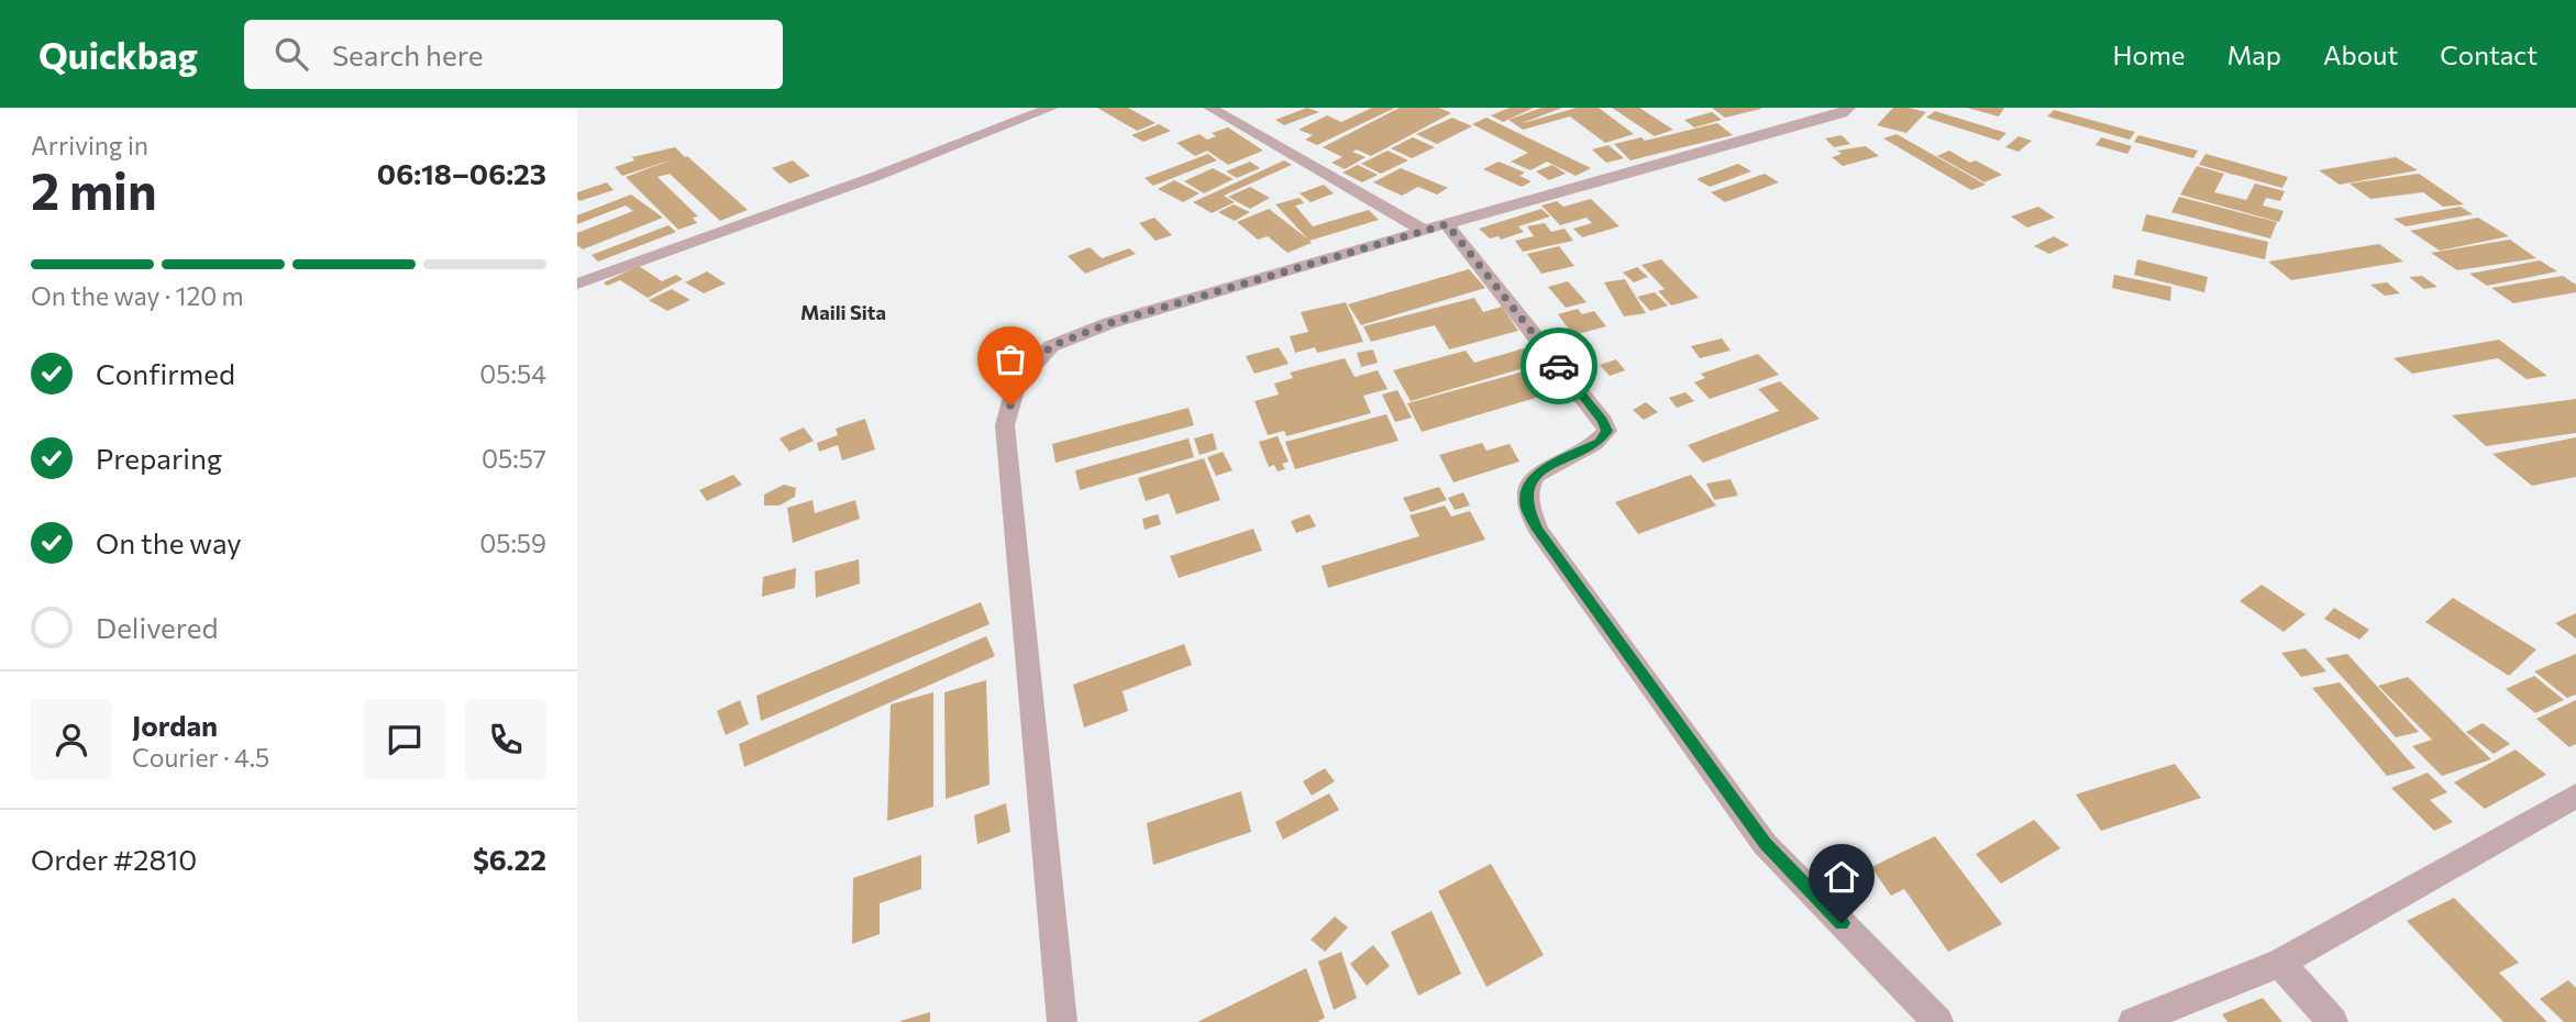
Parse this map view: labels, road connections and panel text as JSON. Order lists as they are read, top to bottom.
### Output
{
  "districts": ["Maili Sita"],
  "page": {
    "header": "Quickbag",
    "search": "Search here",
    "nav": [
      "Home",
      "Map",
      "About",
      "Contact"
    ],
    "heading": ["2 min", "Arriving in", "06:18–06:23"],
    "panel": [
      "Jordan",
      "Courier · 4.5",
      "Order #2810",
      "$6.22"
    ],
    "bar": "On the way · 120 m",
    "list": [
      ["Confirmed", "05:54"],
      ["Preparing", "05:57"],
      ["On the way", "05:59"],
      "Delivered"
    ]
  }
}
